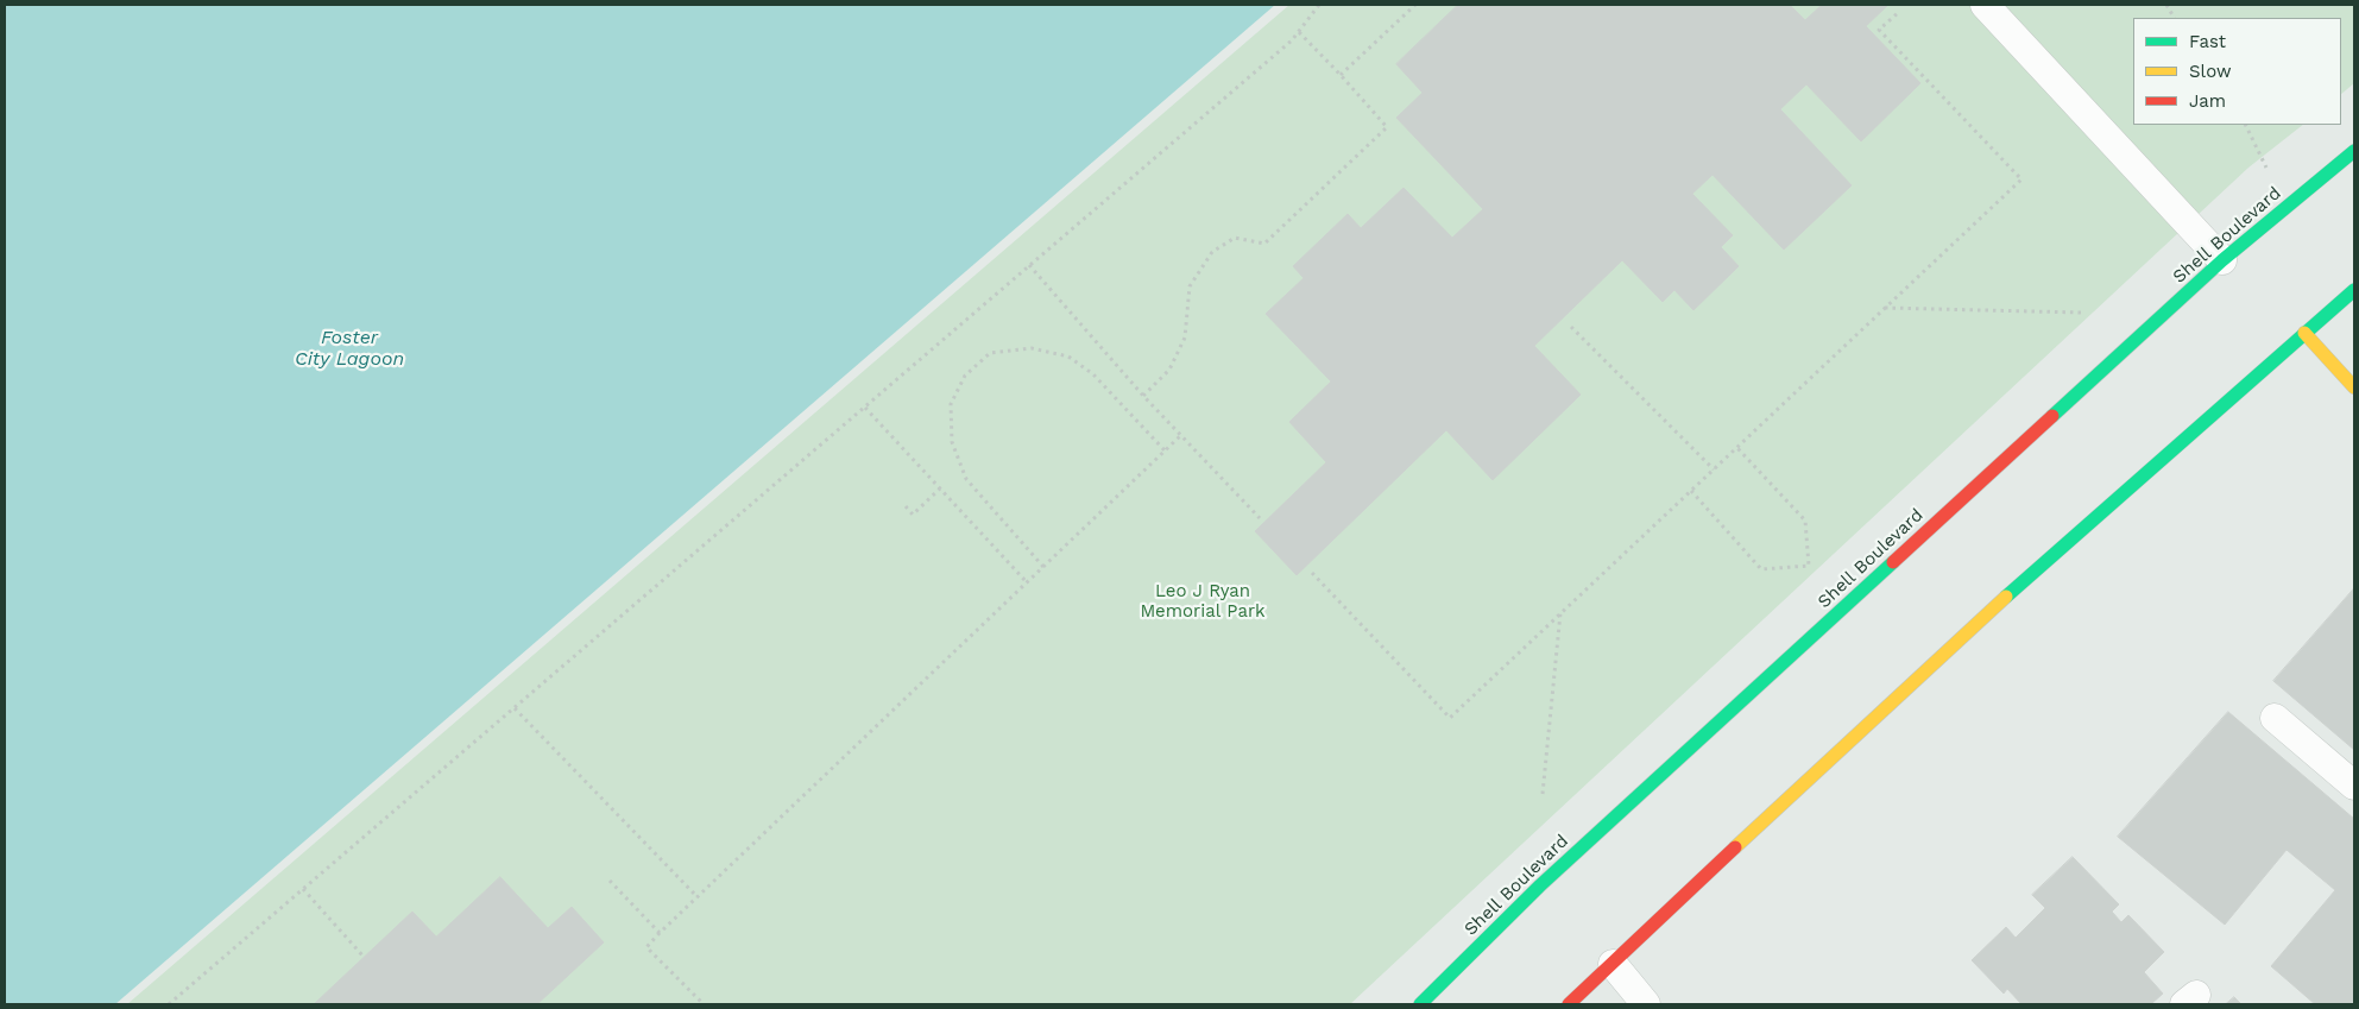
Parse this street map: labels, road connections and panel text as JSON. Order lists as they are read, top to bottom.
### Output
{
  "streets": {
    "main road": ["Shell Boulevard"]
  },
  "water": ["Foster City Lagoon"],
  "parks": ["Leo J Ryan Memorial Park"],
  "legend": ["Fast", "Slow", "Jam"]
}
